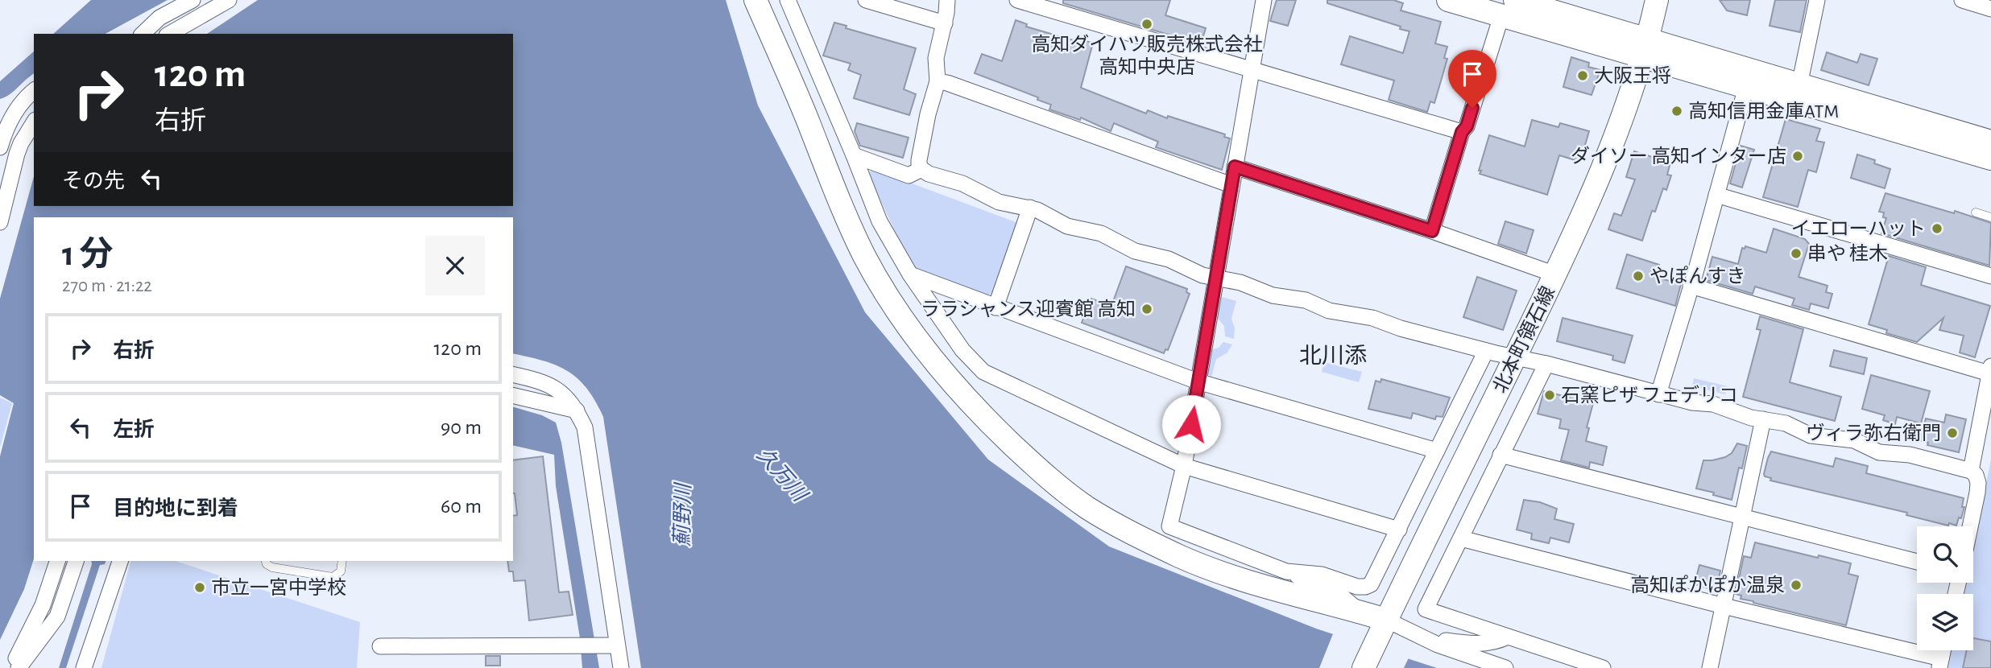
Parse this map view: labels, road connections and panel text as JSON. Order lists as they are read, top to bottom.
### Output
{
  "streets": {
    "street": ["北本町領石線"]
  },
  "districts": ["北川添"],
  "water": ["久万川", "薊野川"],
  "places": [
    "高知ダイハツ販売株式会社 高知中央店",
    "大阪王将",
    "高知信用金庫ATM",
    "ダイソー 高知インター店",
    "イエローハット",
    "串や 桂木",
    "やぽんすき",
    "ララシャンス迎賓館 高知",
    "石窯ピザ フェデリコ",
    "ヴィラ弥右衛門",
    "高知ぽかぽか温泉",
    "市立一宮中学校"
  ],
  "page": {
    "turn": ["120 m", "右折"],
    "then": "その先",
    "heading": ["1 分", "270 m · 21:22"],
    "list": [
      {
        "name": "右折",
        "value": "120 m"
      },
      {
        "name": "左折",
        "value": "90 m"
      },
      {
        "name": "目的地に到着",
        "value": "60 m"
      }
    ]
  }
}
